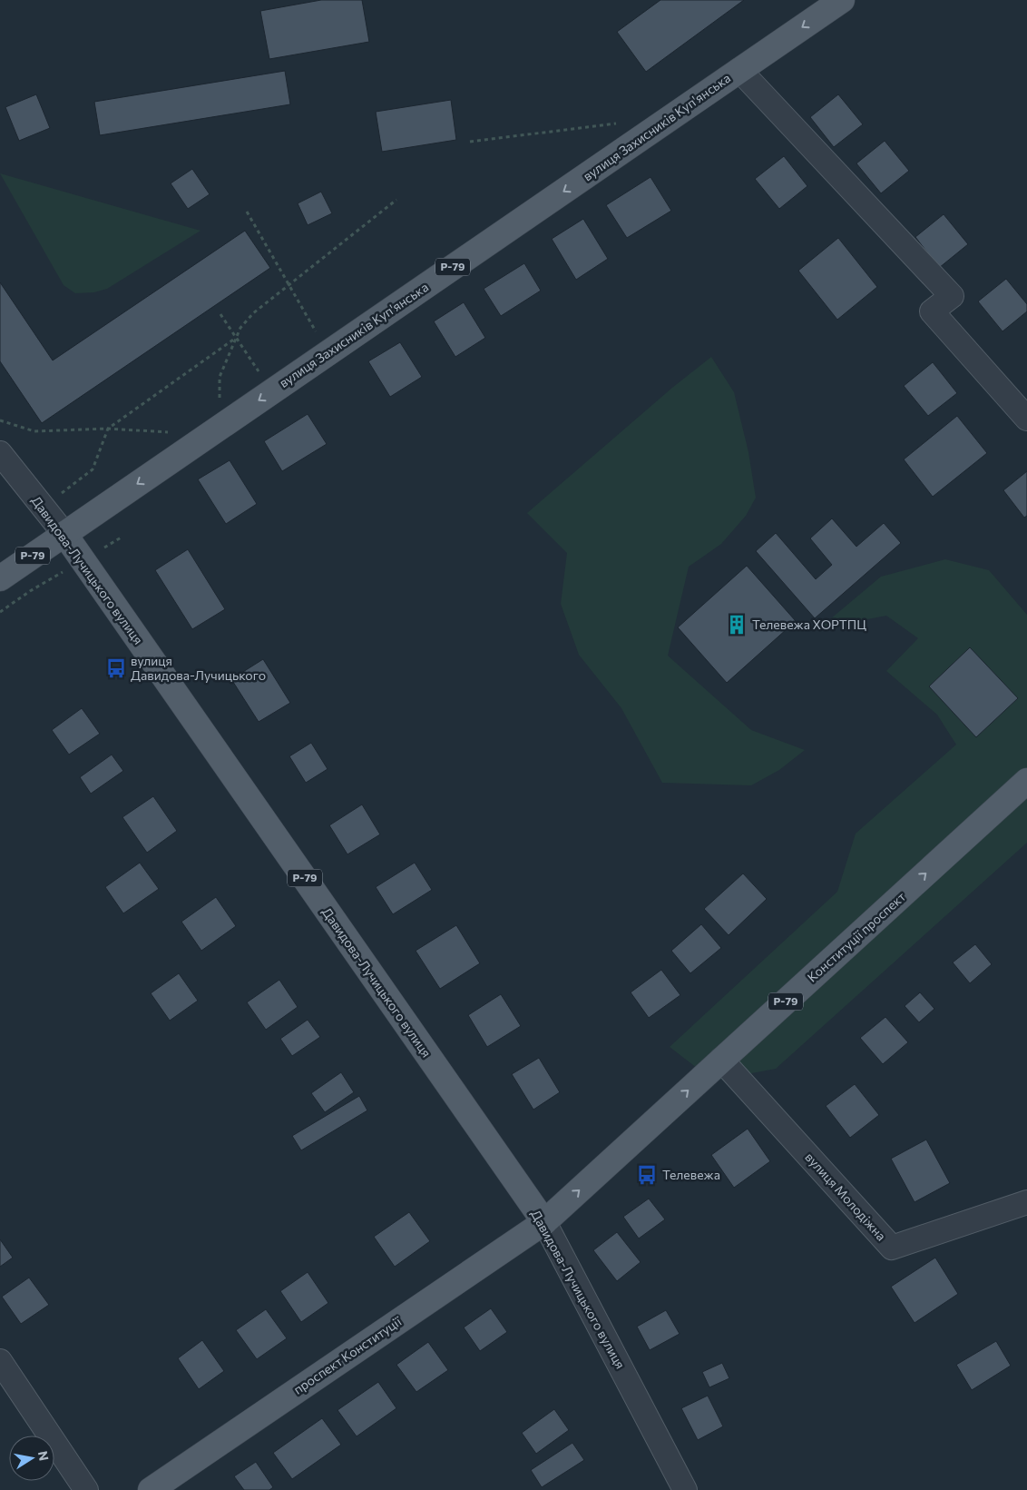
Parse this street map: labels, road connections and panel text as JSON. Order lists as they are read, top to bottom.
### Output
{
  "streets": {
    "main road": [
      "вулиця Захисників Куп'янська",
      "Р-79",
      "Давидова-Лучицького вулиця",
      "Конституції проспект",
      "проспект Конституції"
    ],
    "street": ["вулиця Молодiжна"]
  },
  "crossings": [
    ["вулиця Захисників Куп'янська", "Давидова-Лучицького вулиця"],
    ["Давидова-Лучицького вулиця", "Конституції проспект"],
    ["Давидова-Лучицького вулиця", "проспект Конституції"],
    ["Конституції проспект", "вулиця Молодiжна"],
    ["Конституції проспект", "проспект Конституції"]
  ],
  "one_way": ["вулиця Захисників Куп'янська", "Конституції проспект"],
  "places": {
    "building": ["Телевежа ХОРТПЦ"],
    "bus stop": ["вулиця Давидова-Лучицького", "Телевежа"]
  },
  "north": "right"
}
